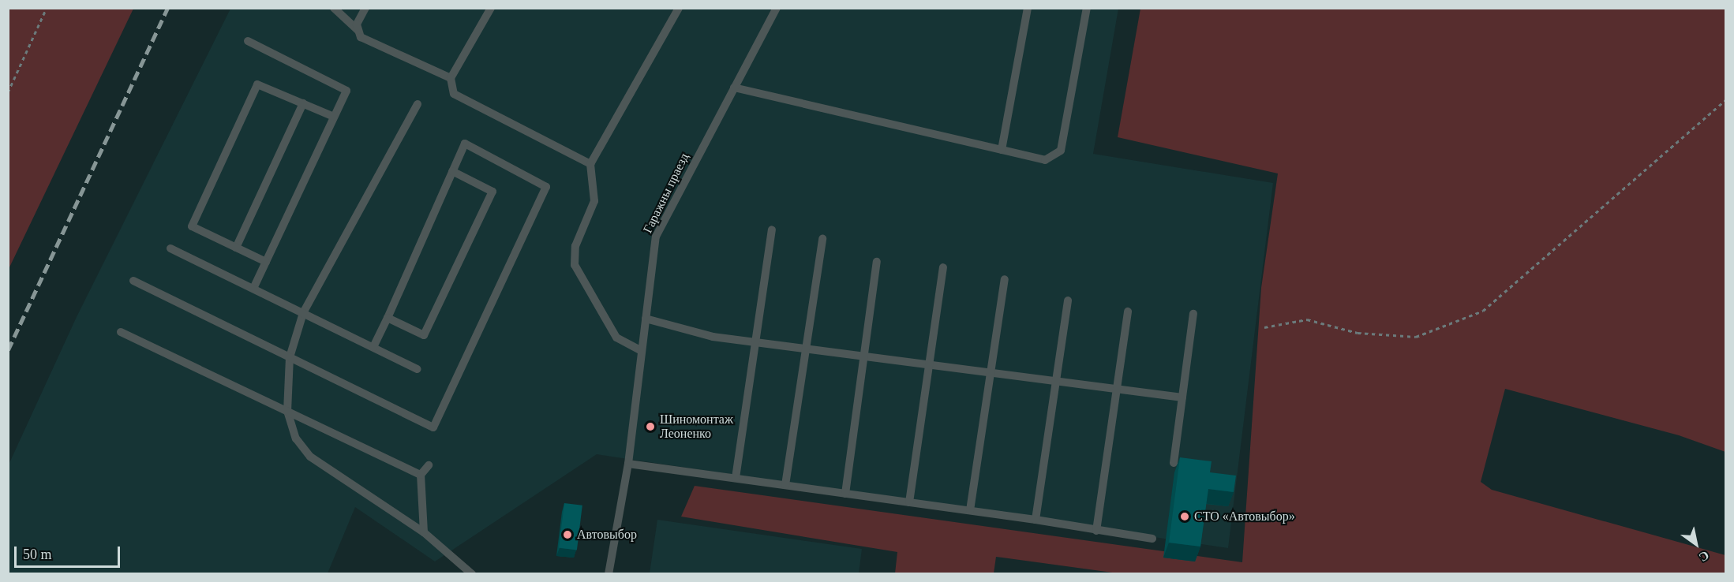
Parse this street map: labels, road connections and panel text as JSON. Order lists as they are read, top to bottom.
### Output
{
  "streets": {
    "lane": ["Гаражны праезд"]
  },
  "places": ["Шиномонтаж Леоненко", "СТО «Автовыбор»", "Автовыбор"],
  "scale_bar": "50 m",
  "north": "bottom right"
}
